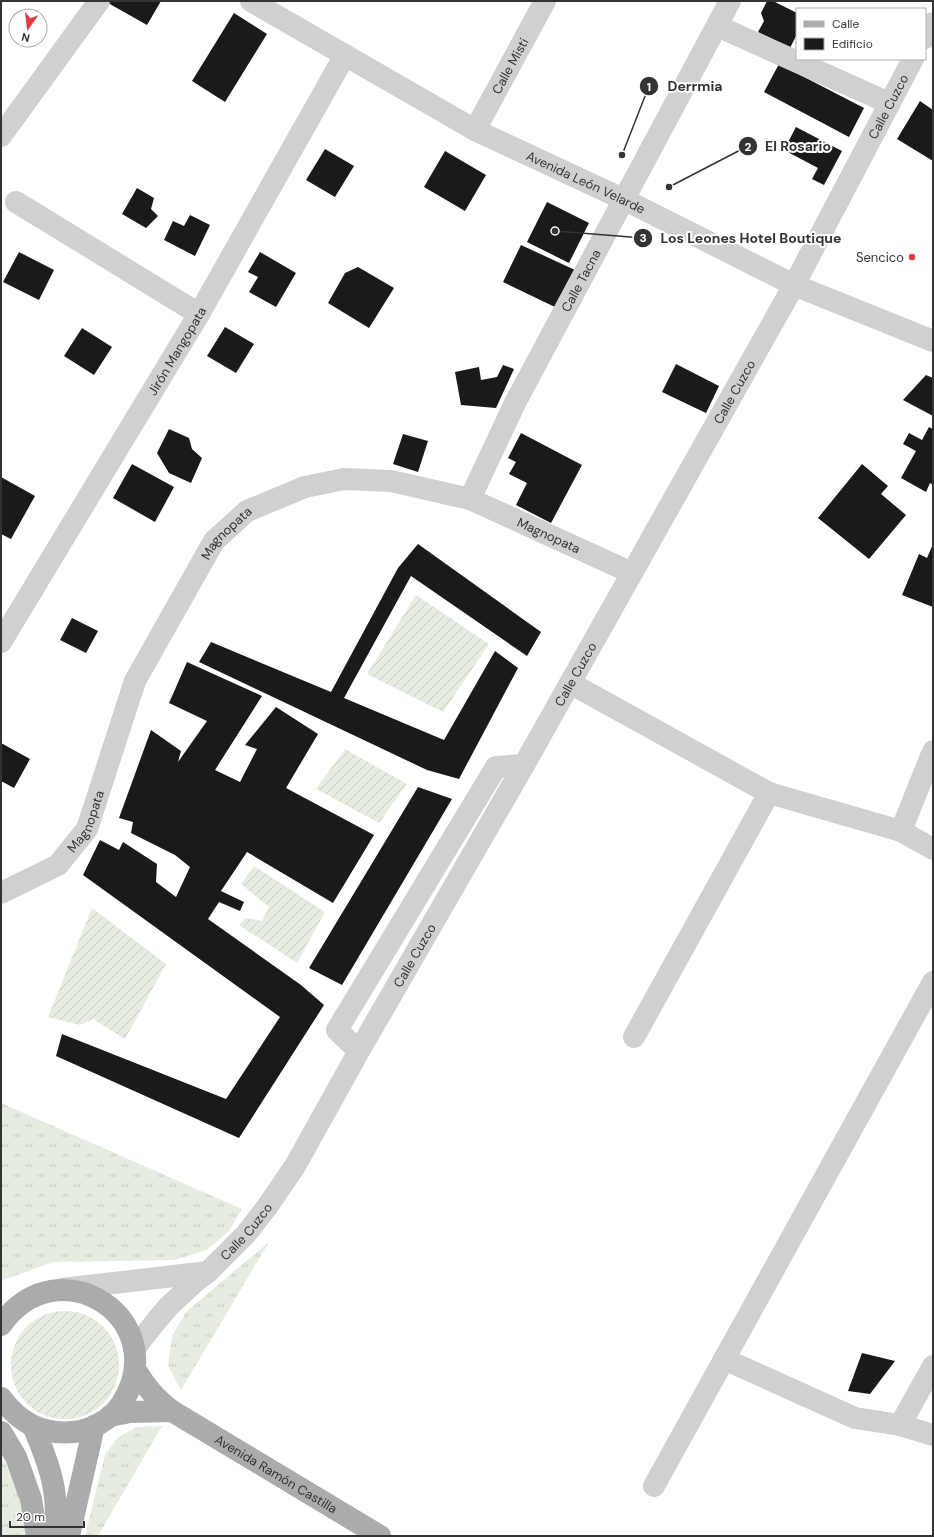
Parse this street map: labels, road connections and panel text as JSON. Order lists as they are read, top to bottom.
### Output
{
  "streets": {
    "main road": ["Avenida Ramón Castilla"],
    "street": [
      "Calle Misti",
      "Calle Cuzco",
      "Avenida León Velarde",
      "Calle Tacna",
      "Jirón Mangopata",
      "Magnopata"
    ]
  },
  "crossings": [
    ["Calle Misti", "Avenida León Velarde"],
    ["Calle Cuzco", "Avenida León Velarde"],
    ["Calle Cuzco", "Magnopata"],
    ["Calle Cuzco", "Avenida Ramón Castilla"],
    ["Avenida León Velarde", "Calle Tacna"],
    ["Avenida León Velarde", "Jirón Mangopata"],
    ["Calle Tacna", "Magnopata"]
  ],
  "places": [
    "Derrmia",
    "El Rosario",
    "Los Leones Hotel Boutique",
    "Sencico"
  ],
  "legend": ["Calle", "Edificio"],
  "scale_bar": "20 m",
  "north": "bottom"
}
